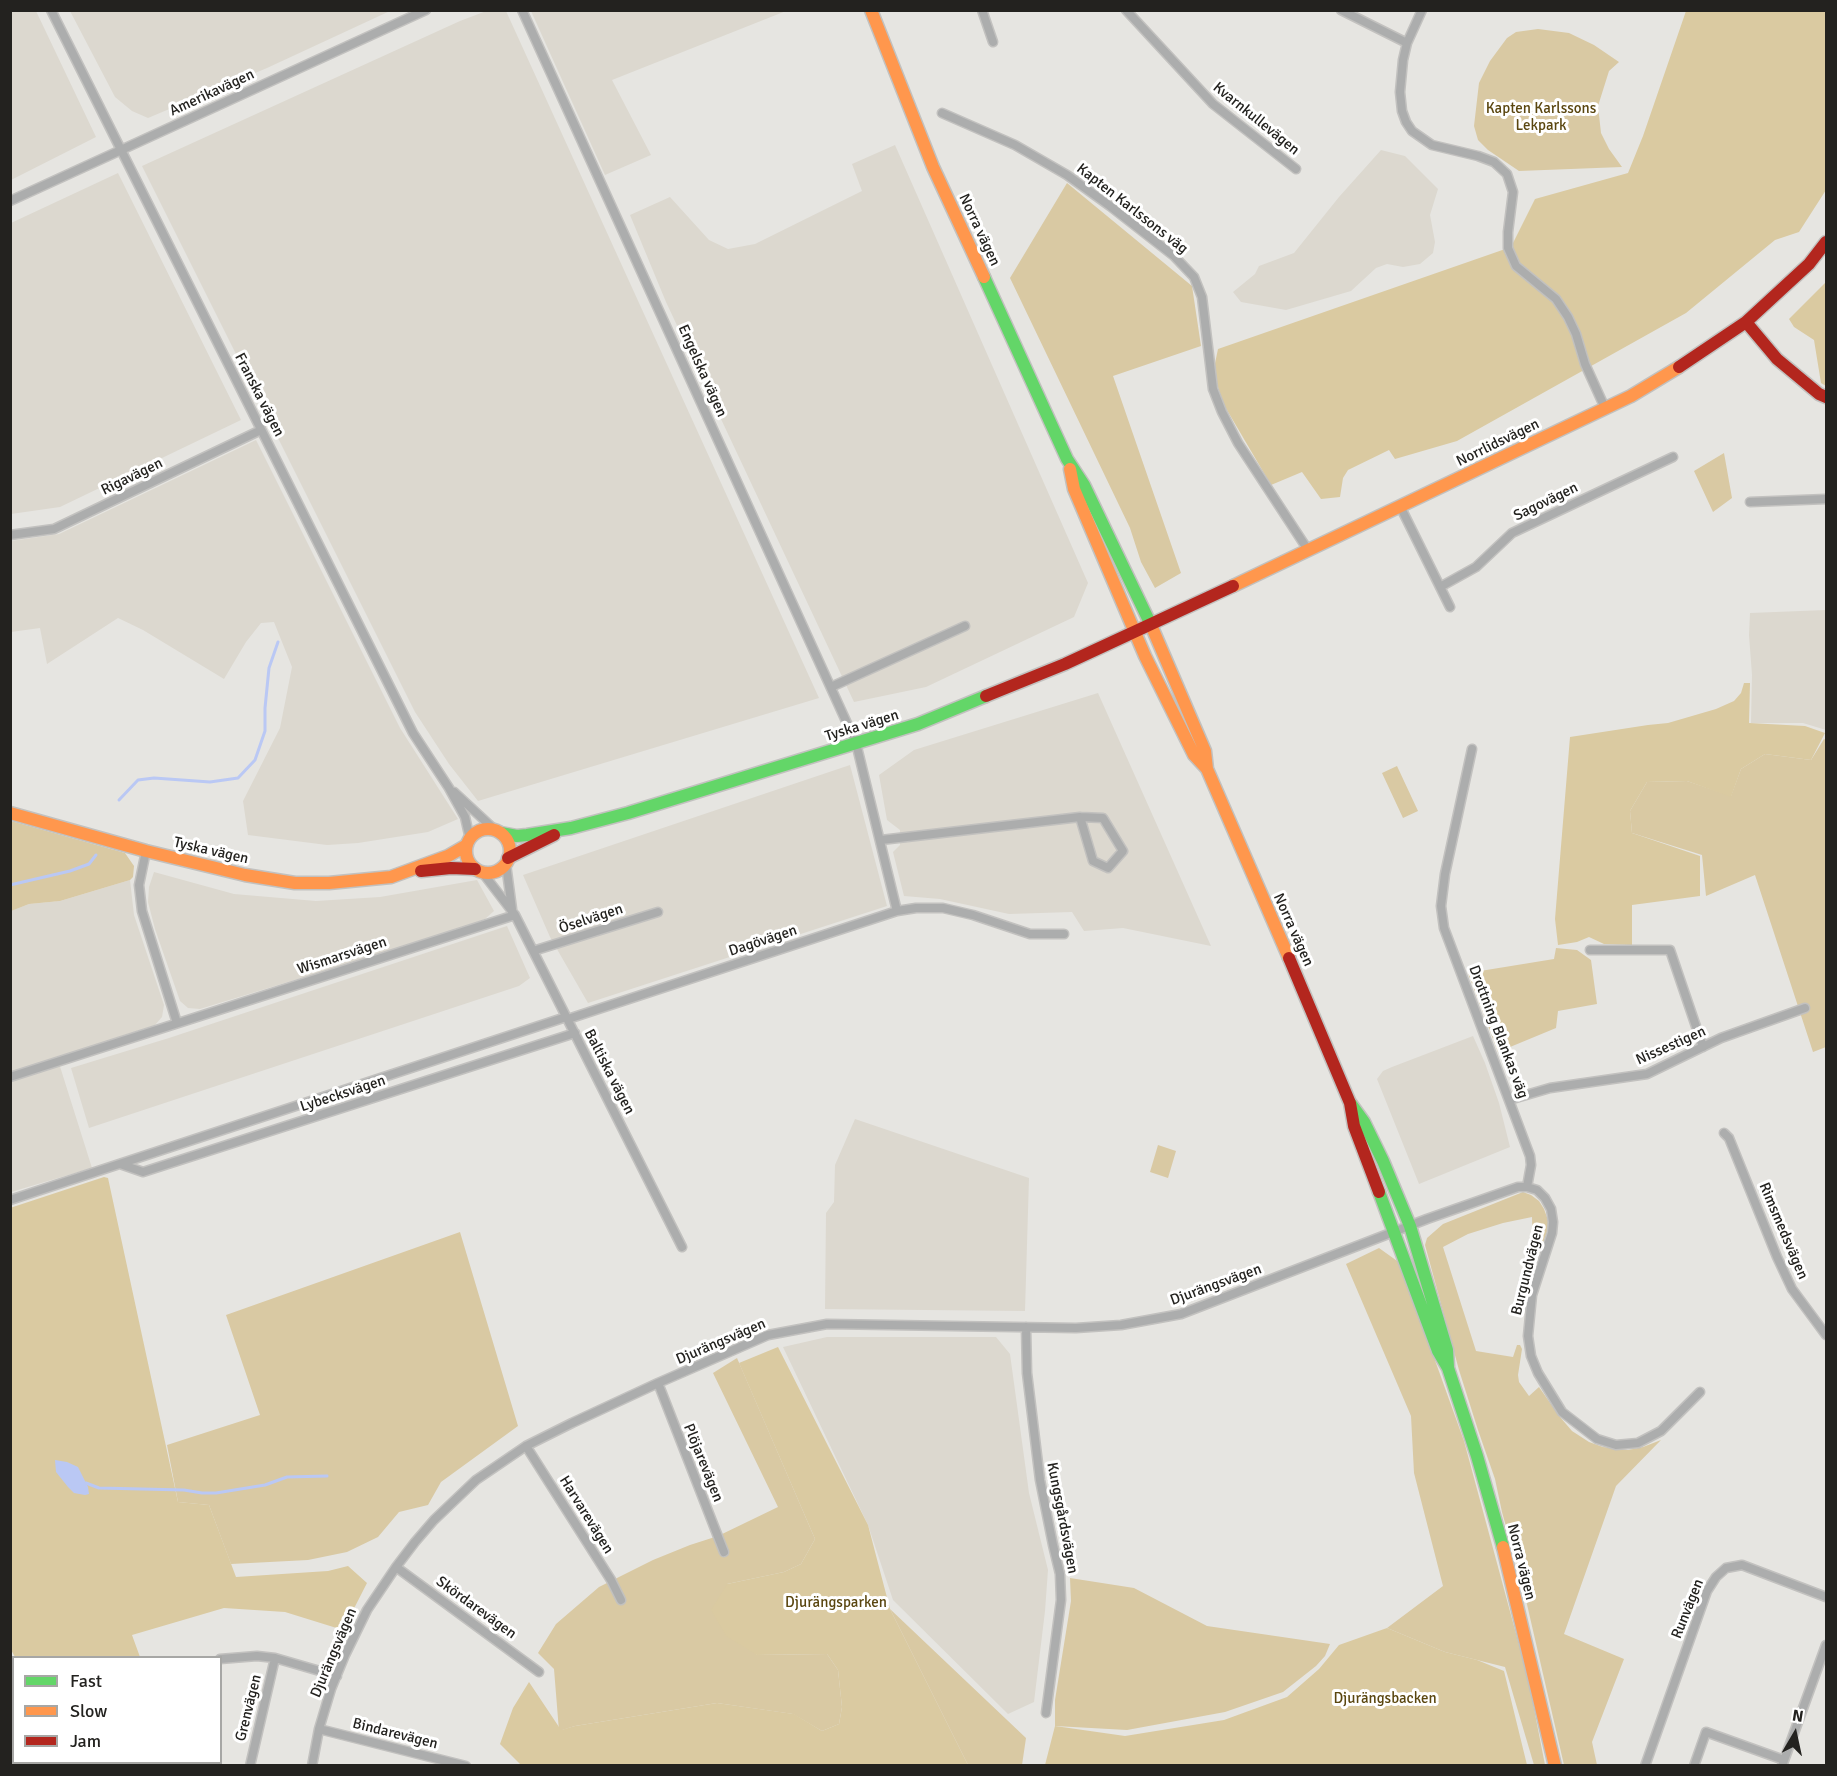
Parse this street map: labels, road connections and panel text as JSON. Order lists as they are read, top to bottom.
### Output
{
  "streets": {
    "main road": ["Norra vägen", "Norrlidsvägen", "Tyska vägen"],
    "street": [
      "Amerikavägen",
      "Kvarnkullevägen",
      "Kapten Karlssons väg",
      "Engelska vägen",
      "Franska vägen",
      "Rigavägen",
      "Sagovägen",
      "Öselvägen",
      "Dagövägen",
      "Wismarsvägen",
      "Drottning Blankas väg",
      "Nissestigen",
      "Baltiska vägen",
      "Lybecksvägen",
      "Rimsmedsvägen",
      "Burgundvägen",
      "Djurängsvägen",
      "Plöjarevägen",
      "Harvarevägen",
      "Kungsgårdsvägen",
      "Skördarevägen",
      "Runvägen",
      "Grenvägen",
      "Bindarevägen"
    ]
  },
  "crossings": [
    ["Amerikavägen", "Franska vägen"],
    ["Kapten Karlssons väg", "Norrlidsvägen"],
    ["Norra vägen", "Norrlidsvägen"],
    ["Norra vägen", "Tyska vägen"],
    ["Norra vägen", "Djurängsvägen"],
    ["Engelska vägen", "Tyska vägen"],
    ["Franska vägen", "Rigavägen"],
    ["Franska vägen", "Tyska vägen"],
    ["Franska vägen", "Baltiska vägen"],
    ["Norrlidsvägen", "Tyska vägen"],
    ["Tyska vägen", "Baltiska vägen"],
    ["Öselvägen", "Baltiska vägen"],
    ["Dagövägen", "Baltiska vägen"],
    ["Dagövägen", "Lybecksvägen"],
    ["Wismarsvägen", "Baltiska vägen"],
    ["Drottning Blankas väg", "Nissestigen"],
    ["Drottning Blankas väg", "Burgundvägen"],
    ["Baltiska vägen", "Lybecksvägen"],
    ["Djurängsvägen", "Plöjarevägen"],
    ["Djurängsvägen", "Harvarevägen"],
    ["Djurängsvägen", "Kungsgårdsvägen"],
    ["Djurängsvägen", "Skördarevägen"],
    ["Djurängsvägen", "Bindarevägen"]
  ],
  "parks": ["Kapten Karlssons Lekpark", "Djurängsparken", "Djurängsbacken"],
  "legend": ["Fast", "Slow", "Jam"],
  "north": "top"
}
